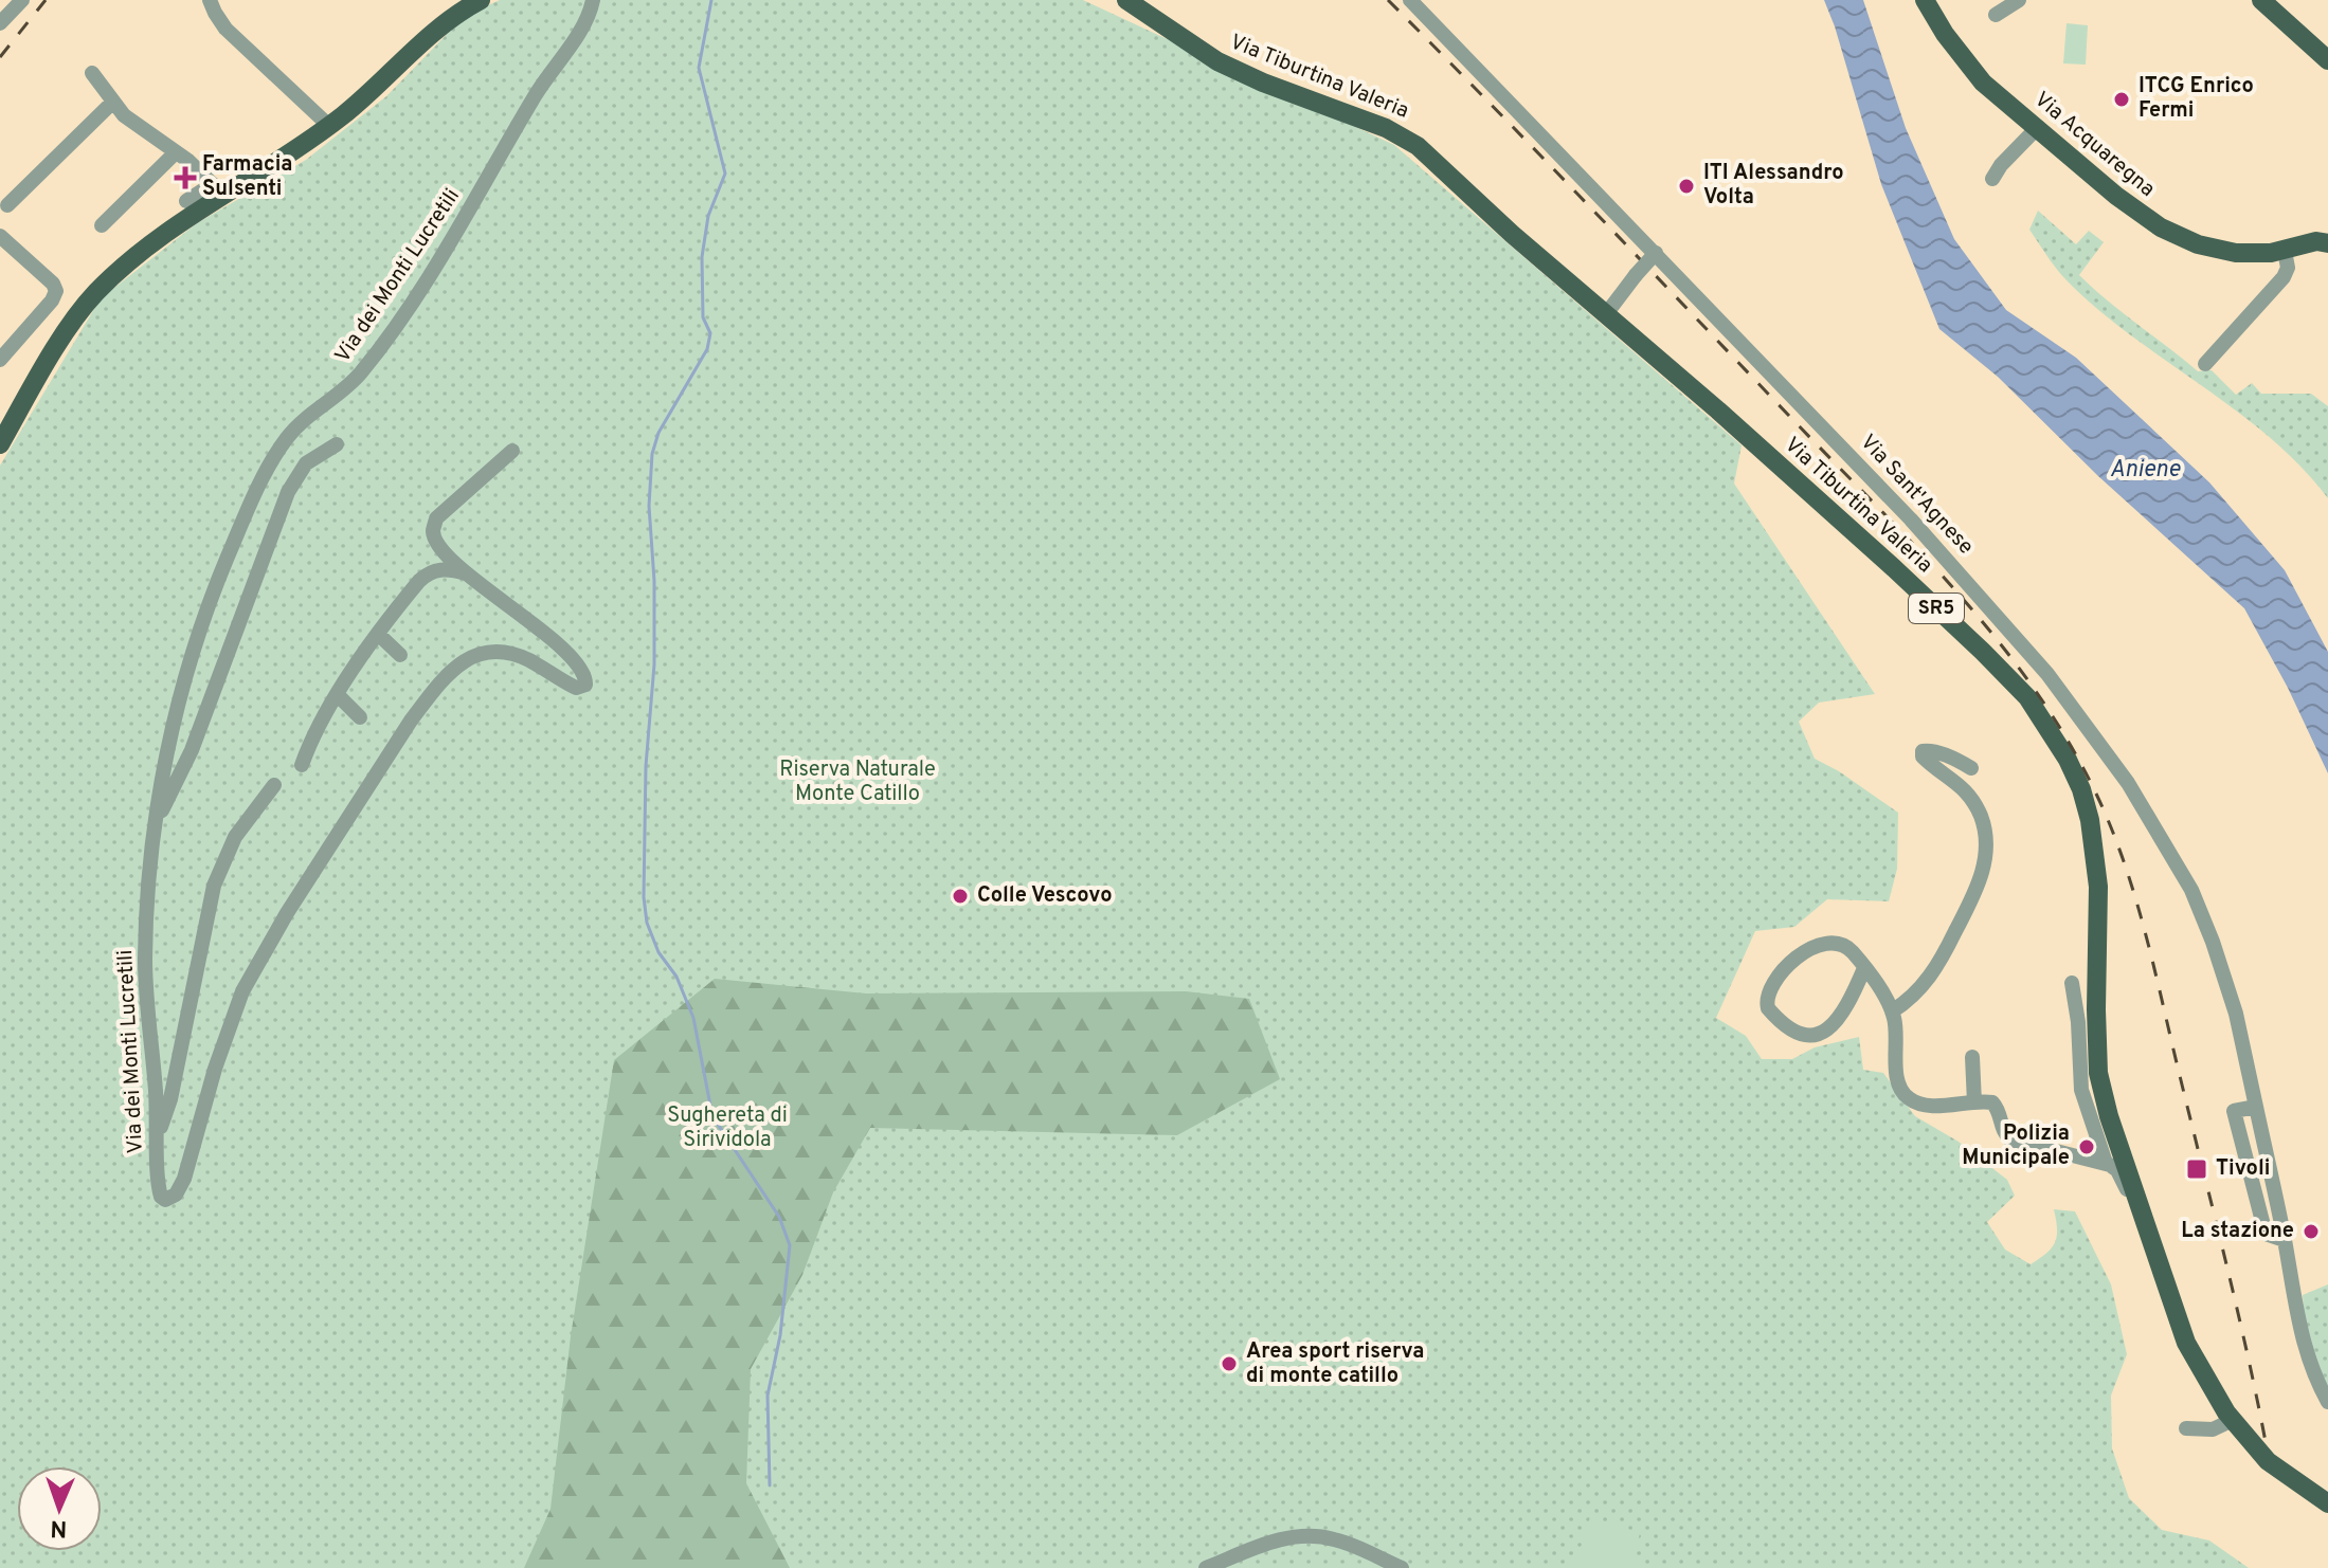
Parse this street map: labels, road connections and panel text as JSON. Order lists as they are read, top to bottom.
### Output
{
  "streets": {
    "main road": ["Via Tiburtina Valeria", "Via Acquaregna", "SR5"],
    "street": ["Via dei Monti Lucretili", "Via Sant'Agnese"]
  },
  "water": ["Aniene"],
  "parks": ["Riserva Naturale Monte Catillo", "Sughereta di Sirividola"],
  "places": {
    "other": [
      "ITCG Enrico Fermi",
      "ITI Alessandro Volta",
      "Colle Vescovo",
      "Polizia Municipale",
      "La stazione",
      "Area sport riserva di monte catillo"
    ],
    "health": ["Farmacia Sulsenti"],
    "transit": ["Tivoli"]
  },
  "north": "bottom"
}
